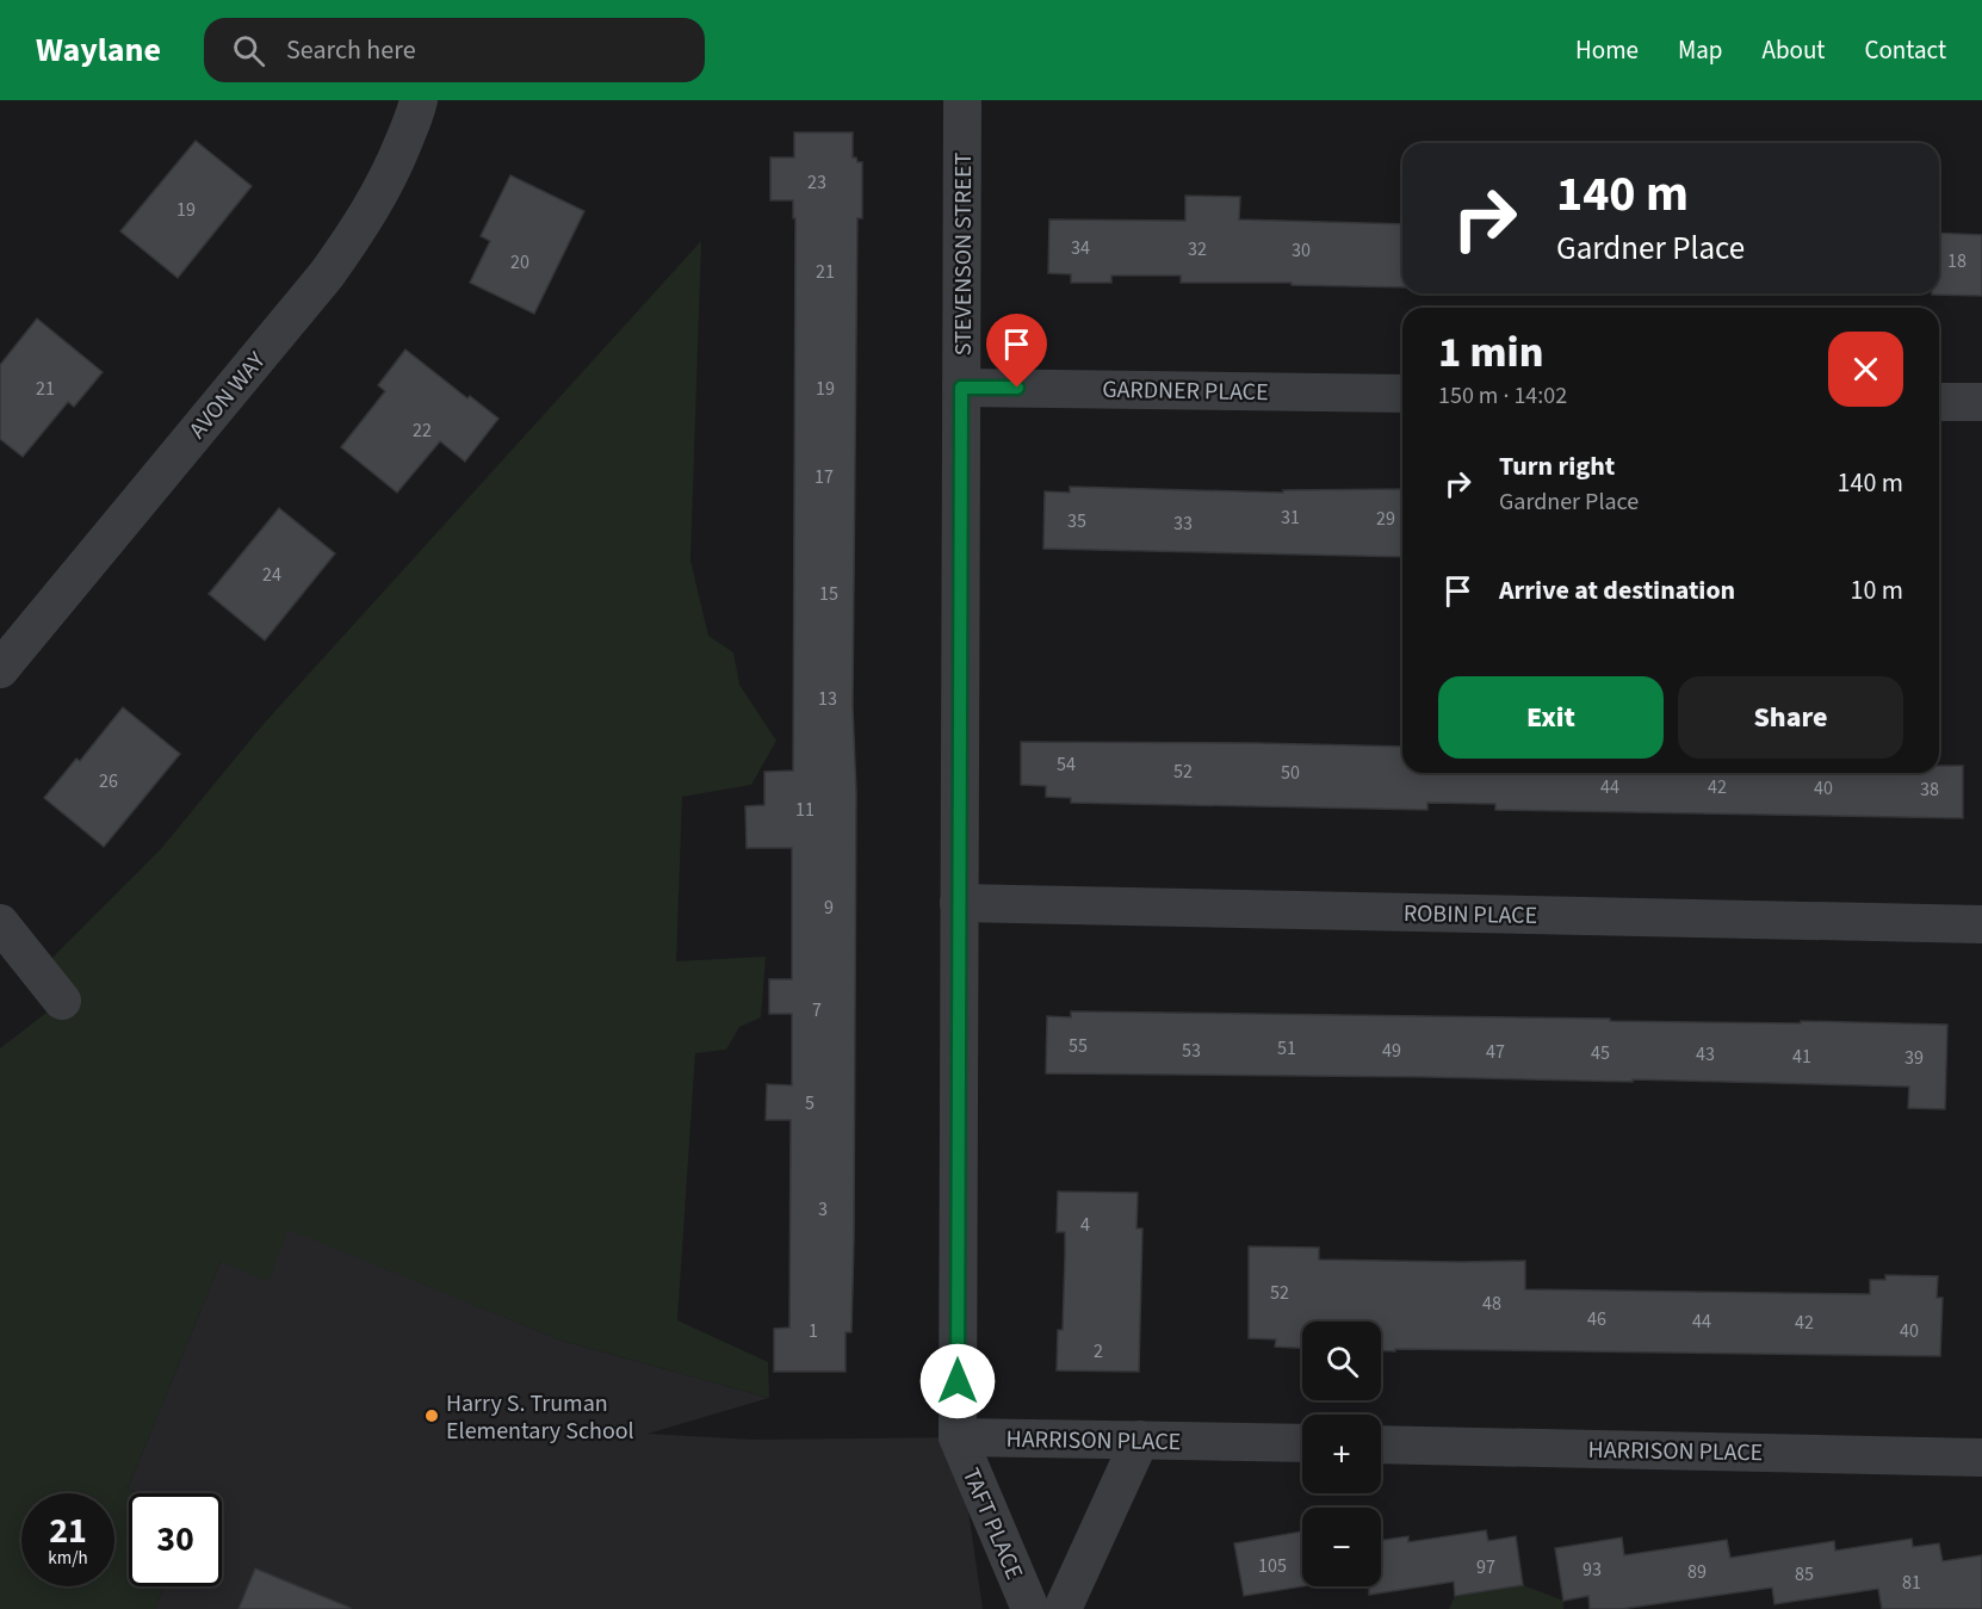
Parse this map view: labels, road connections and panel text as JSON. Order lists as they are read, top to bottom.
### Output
{
  "streets": {
    "street": [
      "STEVENSON STREET",
      "GARDNER PLACE",
      "AVON WAY",
      "ROBIN PLACE",
      "HARRISON PLACE",
      "TAFT PLACE"
    ]
  },
  "crossings": [
    ["STEVENSON STREET", "GARDNER PLACE"],
    ["STEVENSON STREET", "ROBIN PLACE"],
    ["STEVENSON STREET", "HARRISON PLACE"],
    ["STEVENSON STREET", "TAFT PLACE"],
    ["HARRISON PLACE", "TAFT PLACE"]
  ],
  "places": ["Harry S. Truman Elementary School"],
  "house_numbers": [
    "23",
    "19",
    "34",
    "32",
    "30",
    "18",
    "20",
    "21",
    "21",
    "19",
    "22",
    "17",
    "31",
    "29",
    "35",
    "33",
    "24",
    "15",
    "13",
    "54",
    "52",
    "50",
    "26",
    "44",
    "42",
    "40",
    "38",
    "11",
    "9",
    "7",
    "55",
    "51",
    "53",
    "49",
    "47",
    "45",
    "43",
    "41",
    "39",
    "5",
    "3",
    "4",
    "52",
    "48",
    "46",
    "44",
    "42",
    "1",
    "40",
    "2",
    "105",
    "97",
    "93",
    "89",
    "85",
    "81"
  ],
  "page": {
    "header": "Waylane",
    "search": "Search here",
    "nav": [
      "Home",
      "Map",
      "About",
      "Contact"
    ],
    "turn": ["140 m", "Gardner Place"],
    "heading": ["1 min", "150 m · 14:02"],
    "list": [
      {
        "name": "Turn right",
        "note": "Gardner Place",
        "value": "140 m"
      },
      {
        "name": "Arrive at destination",
        "value": "10 m"
      }
    ],
    "buttons": ["Exit", "Share"],
    "map_buttons": ["+", "−"],
    "speed": "21 km/h",
    "limit": "30"
  }
}
